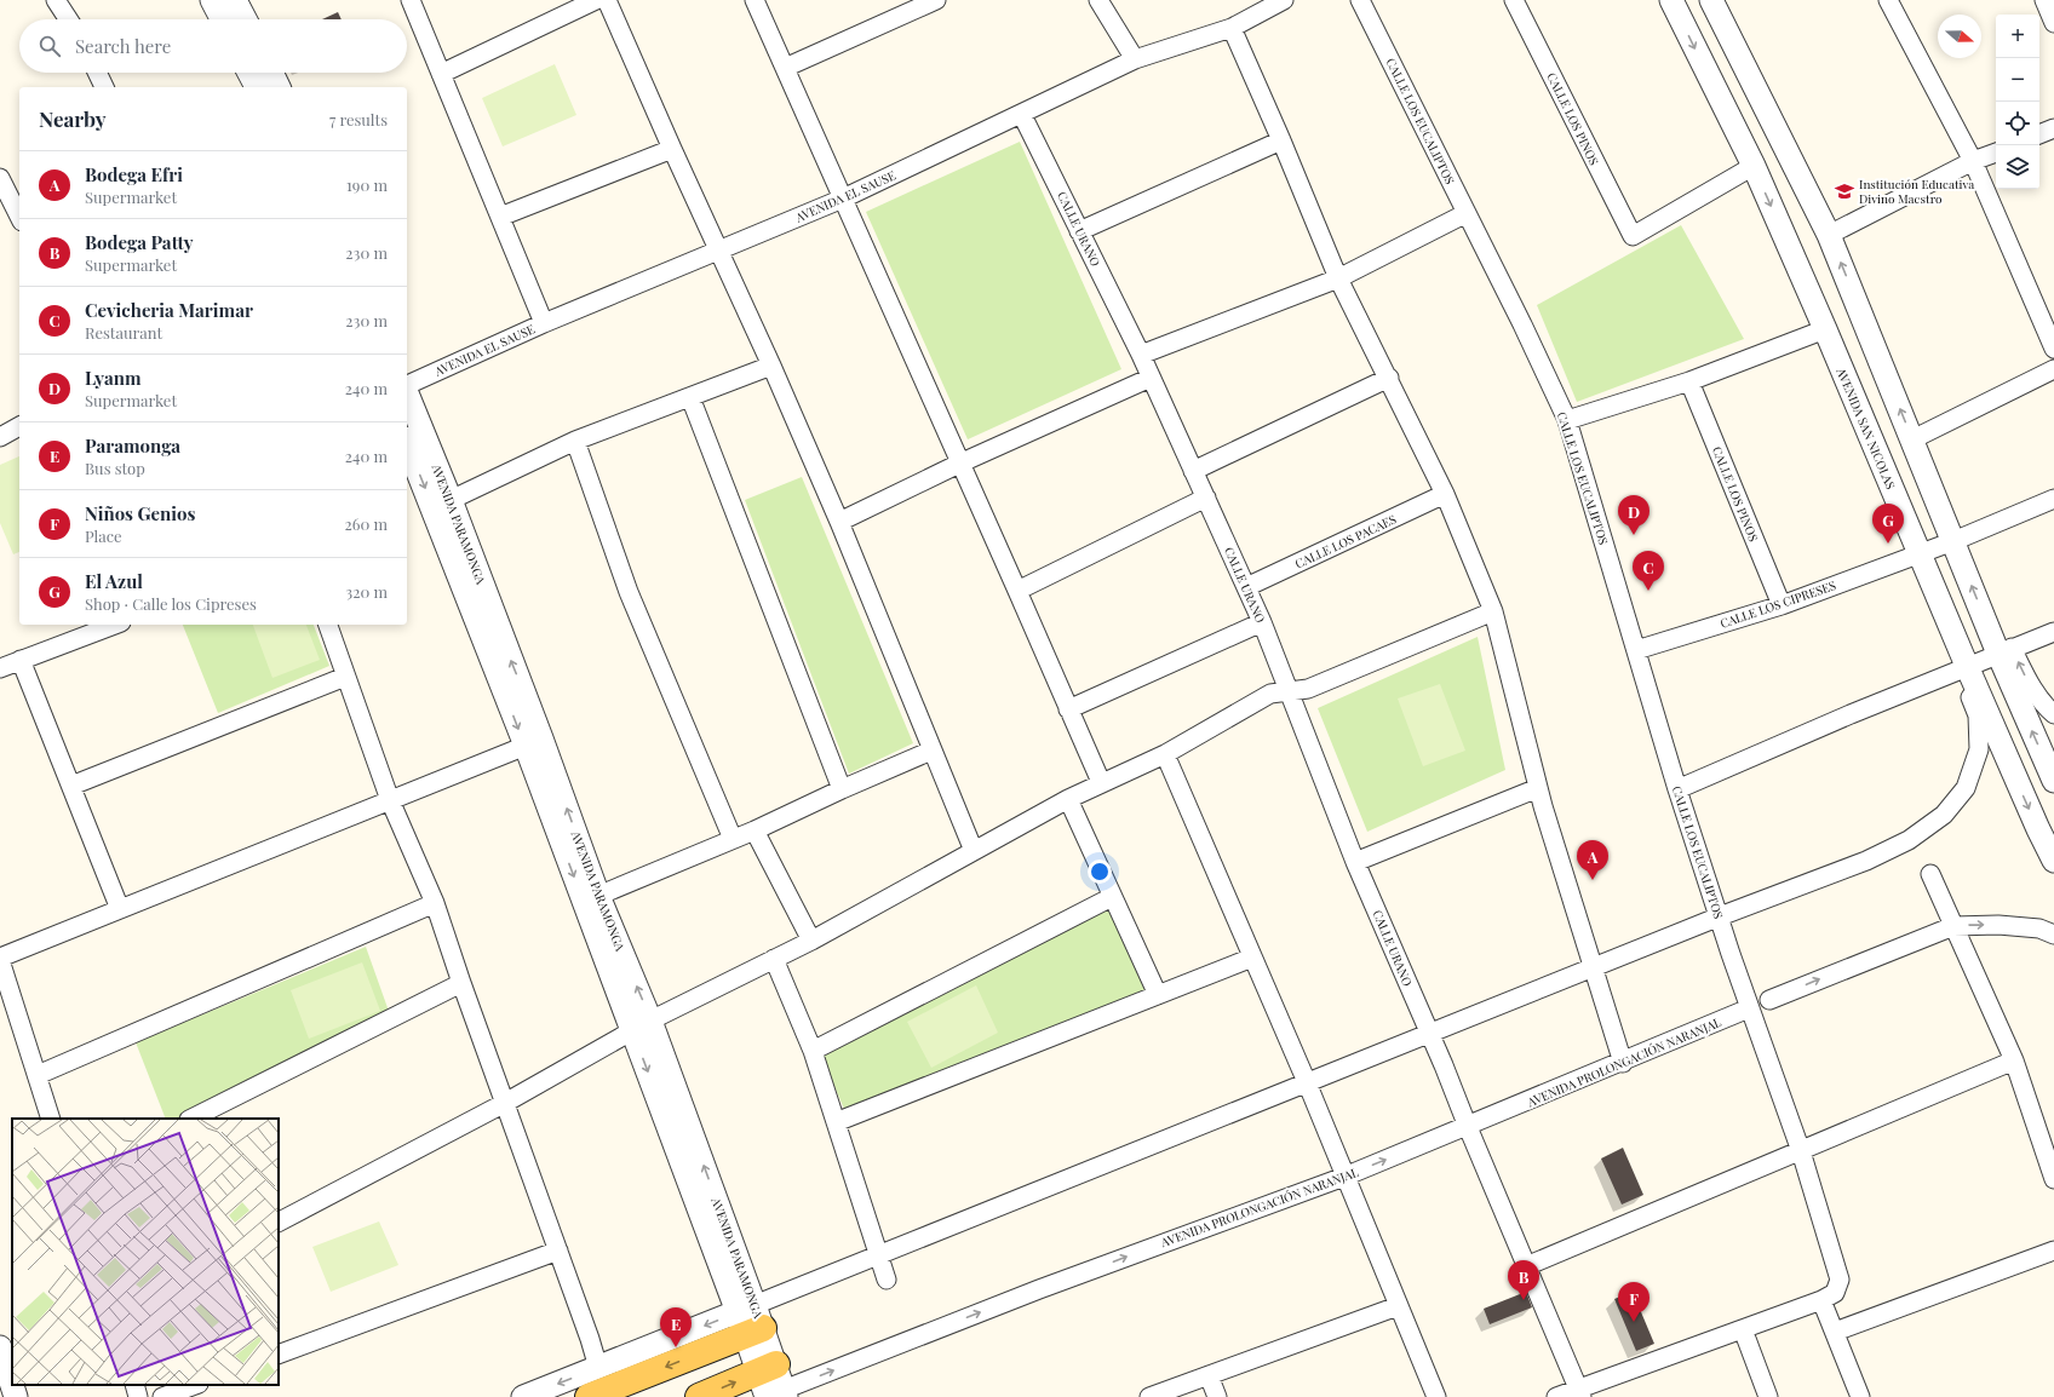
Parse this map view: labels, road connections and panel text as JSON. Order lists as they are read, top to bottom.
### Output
{
  "streets": {
    "main road": ["AVENIDA PROLONGACIÓN NARANJAL"],
    "street": [
      "CALLE LOS PINOS",
      "CALLE LOS EUCALIPTOS",
      "AVENIDA EL SAUSE",
      "CALLE URANO",
      "AVENIDA SAN NICOLAS",
      "AVENIDA PARAMONGA",
      "CALLE LOS PACAES",
      "CALLE LOS CIPRESES"
    ]
  },
  "crossings": [
    ["CALLE LOS PINOS", "AVENIDA SAN NICOLAS"],
    ["CALLE LOS PINOS", "CALLE LOS CIPRESES"],
    ["CALLE LOS EUCALIPTOS", "CALLE LOS CIPRESES"],
    ["CALLE LOS EUCALIPTOS", "AVENIDA PROLONGACIÓN NARANJAL"],
    ["AVENIDA EL SAUSE", "CALLE URANO"],
    ["CALLE URANO", "CALLE LOS PACAES"],
    ["CALLE URANO", "AVENIDA PROLONGACIÓN NARANJAL"],
    ["AVENIDA SAN NICOLAS", "CALLE LOS CIPRESES"],
    ["AVENIDA PARAMONGA", "AVENIDA PROLONGACIÓN NARANJAL"]
  ],
  "places": {
    "school or university": ["Institución Educativa Divino Maestro"]
  },
  "north": "right",
  "page": {
    "map_buttons": ["+", "−"],
    "search": "Search here",
    "heading": ["Nearby", "7 results"],
    "list": [
      {
        "mark": "A",
        "name": "Bodega Efri",
        "note": "Supermarket",
        "value": "190 m"
      },
      {
        "mark": "B",
        "name": "Bodega Patty",
        "note": "Supermarket",
        "value": "230 m"
      },
      {
        "mark": "C",
        "name": "Cevicheria Marimar",
        "note": "Restaurant",
        "value": "230 m"
      },
      {
        "mark": "D",
        "name": "Lyanm",
        "note": "Supermarket",
        "value": "240 m"
      },
      {
        "mark": "E",
        "name": "Paramonga",
        "note": "Bus stop",
        "value": "240 m"
      },
      {
        "mark": "F",
        "name": "Niños Genios",
        "note": "Place",
        "value": "260 m"
      },
      {
        "mark": "G",
        "name": "El Azul",
        "note": "Shop · Calle los Cipreses",
        "value": "320 m"
      }
    ],
    "pins": [
      "D",
      "G",
      "C",
      "A",
      "B",
      "F",
      "E"
    ]
  }
}
